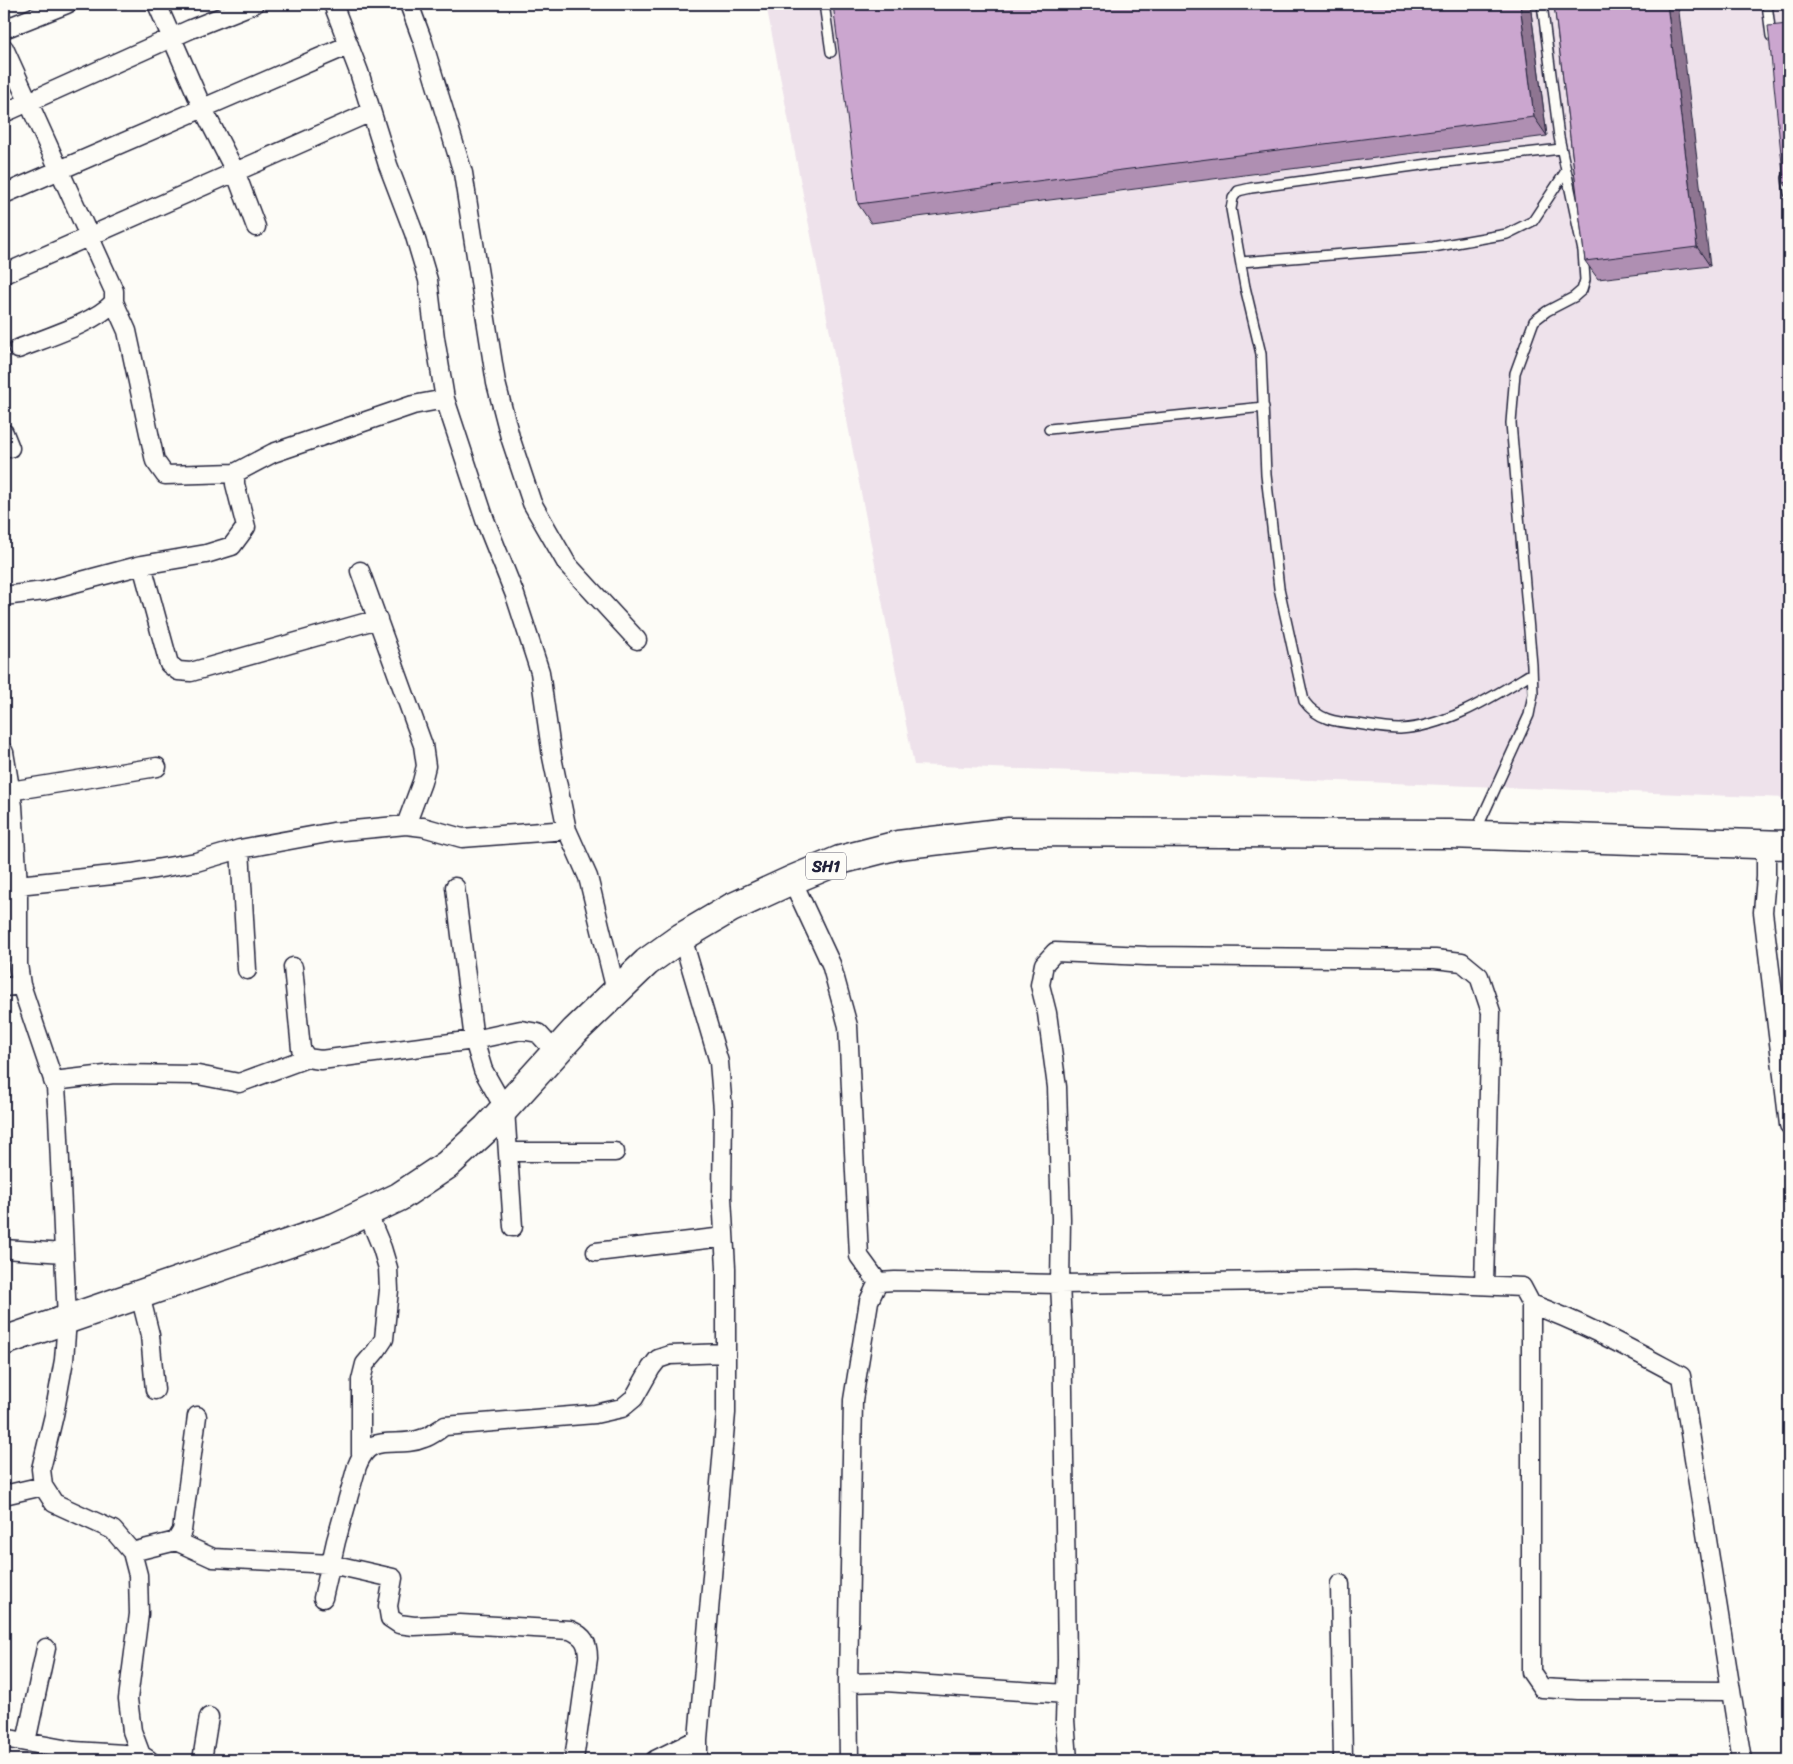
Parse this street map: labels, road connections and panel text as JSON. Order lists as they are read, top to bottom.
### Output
{
  "streets": {
    "main road": ["SH1"]
  }
}
